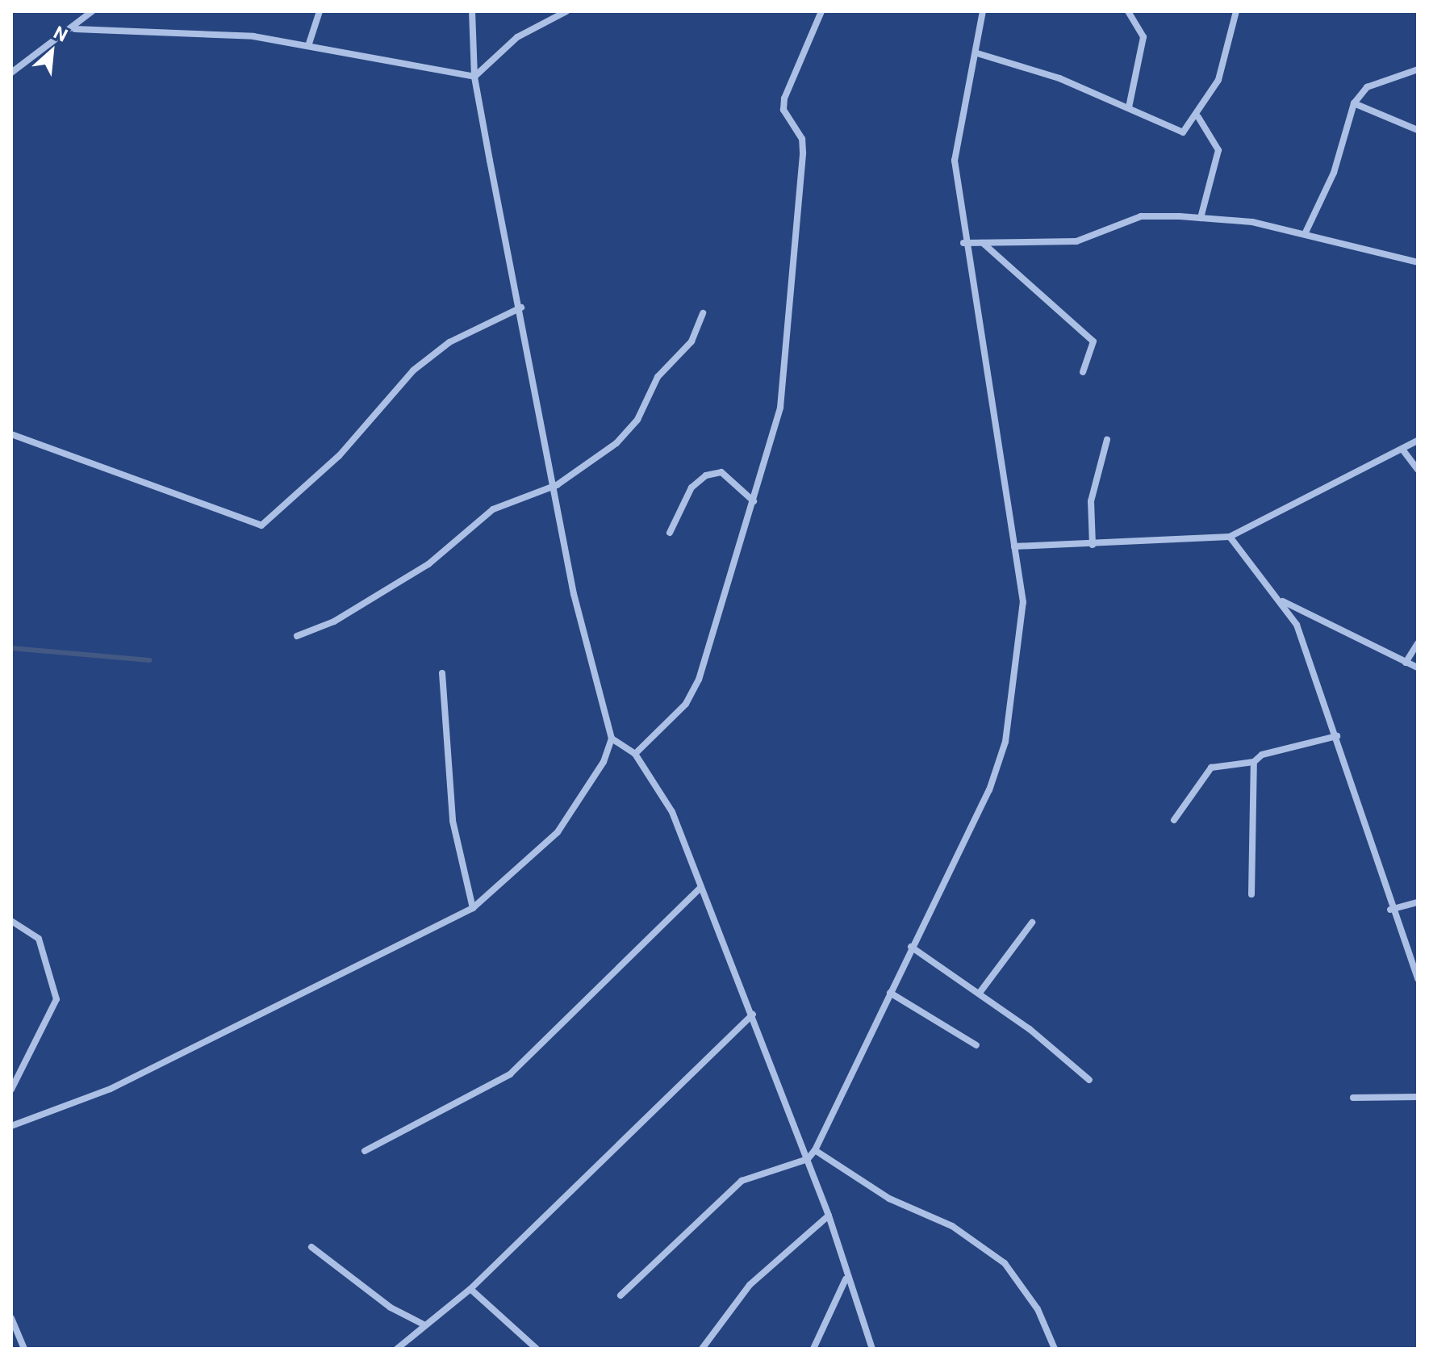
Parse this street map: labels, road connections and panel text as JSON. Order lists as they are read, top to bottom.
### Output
{
  "north": "top right"
}
